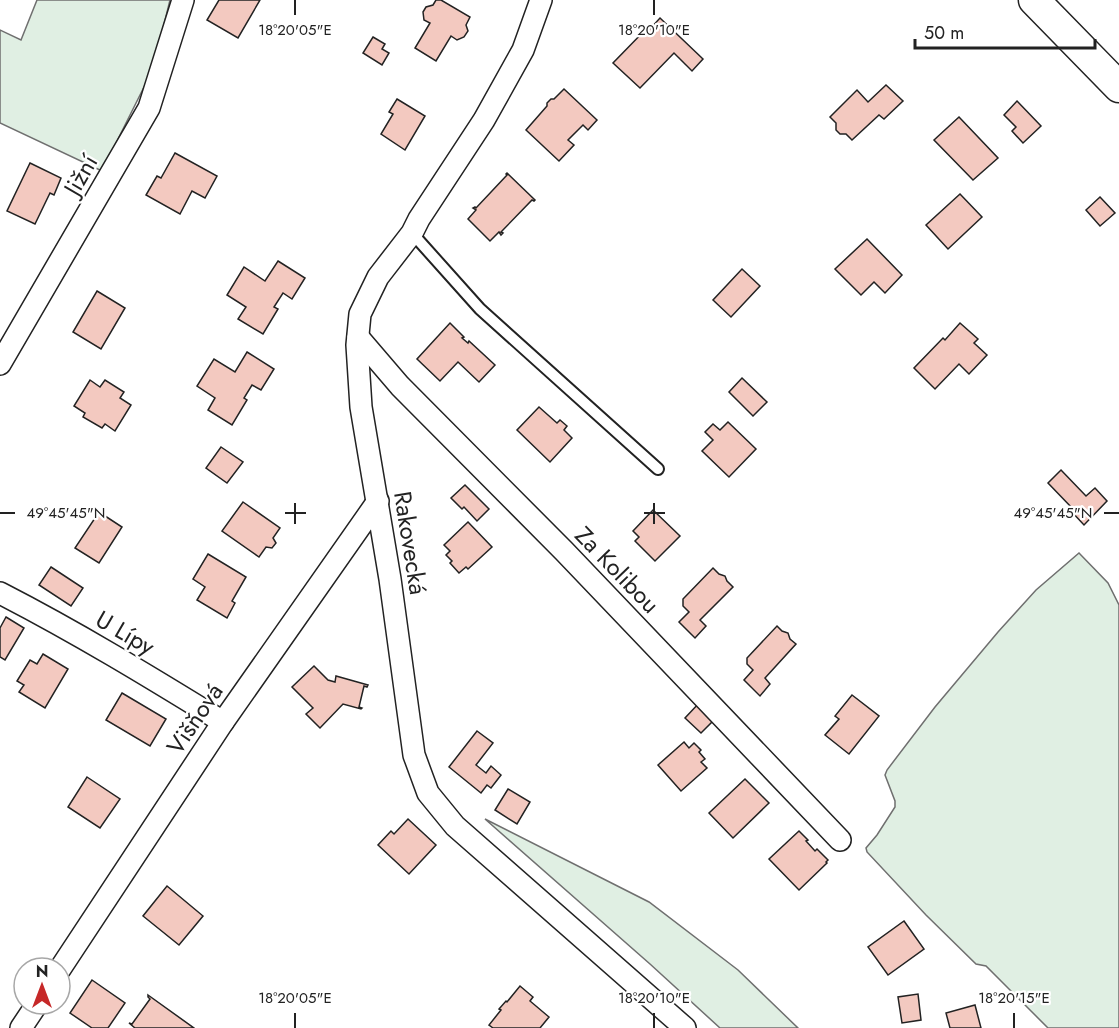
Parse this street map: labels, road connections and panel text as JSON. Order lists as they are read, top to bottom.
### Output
{
  "streets": {
    "street": [
      "Jižní",
      "Rakovecká",
      "Za Kolibou",
      "U Lípy",
      "Višňová"
    ]
  },
  "crossings": [
    ["Rakovecká", "Za Kolibou"],
    ["Rakovecká", "Višňová"],
    ["U Lípy", "Višňová"]
  ],
  "scale_bar": "50 m",
  "north": "top",
  "coordinates": [
    "18°20'05\"E",
    "18°20'10\"E",
    "49°45'45\"N",
    "18°20'15\"E"
  ]
}
